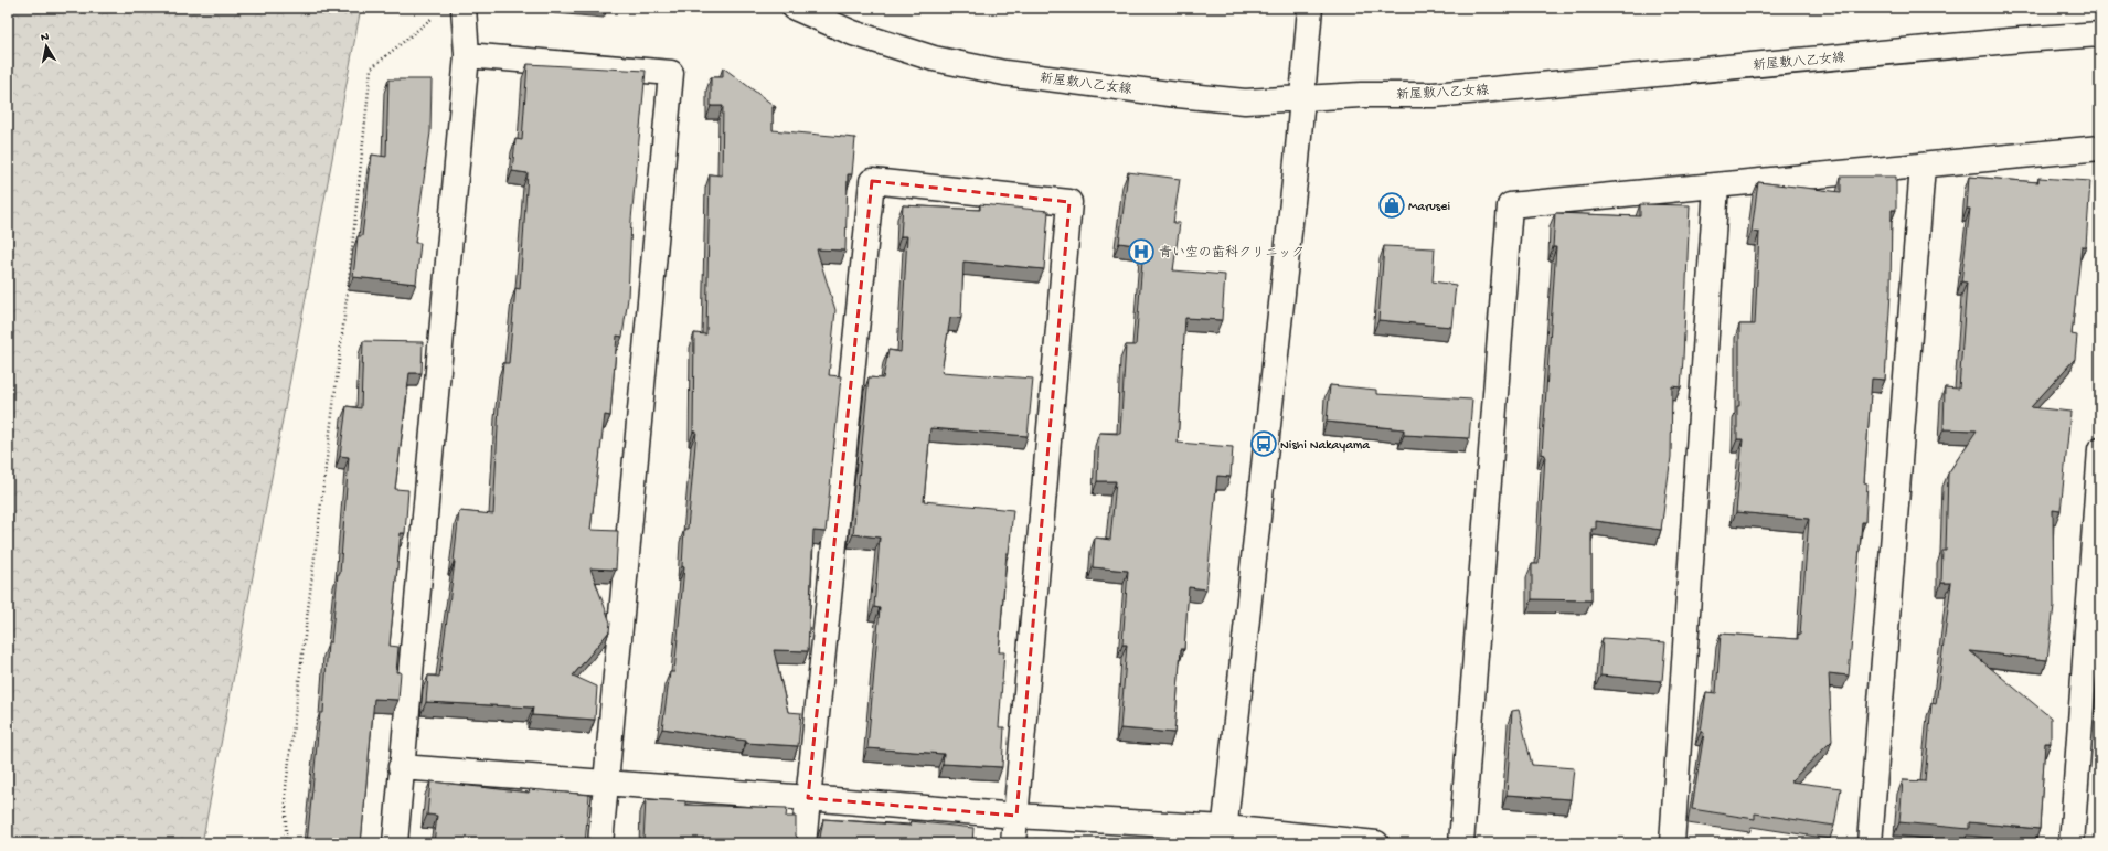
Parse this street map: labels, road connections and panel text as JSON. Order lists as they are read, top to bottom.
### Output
{
  "streets": {
    "street": ["新屋敷八乙女線"]
  },
  "places": {
    "shop": ["Marusei"],
    "hospital": ["青い空の歯科クリニック"],
    "bus stop": ["Nishi Nakayama"]
  },
  "north": "top"
}
